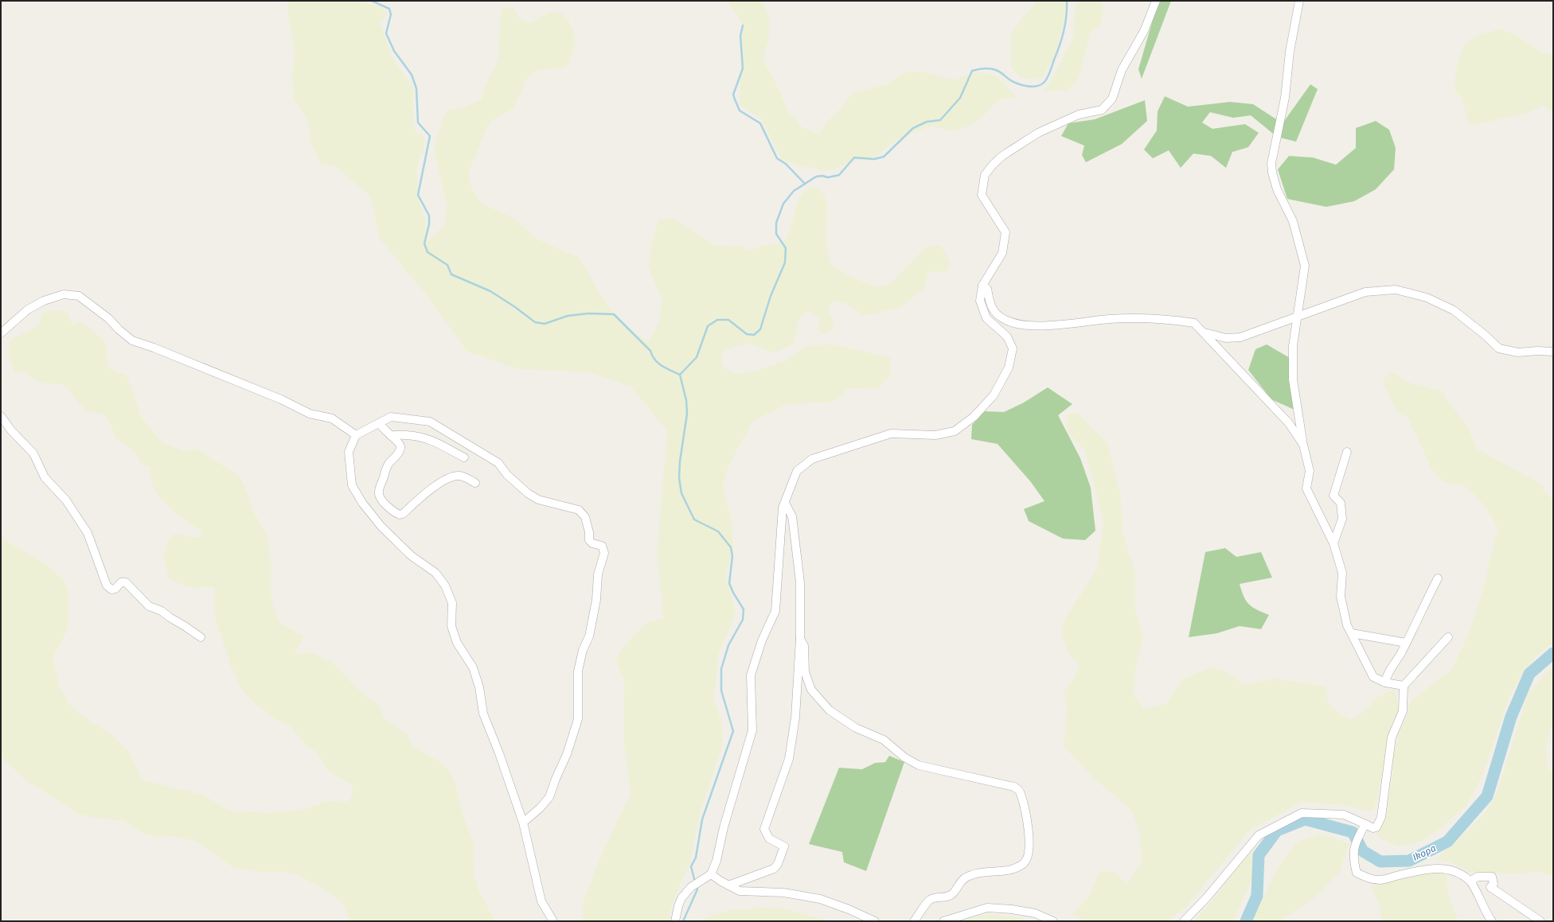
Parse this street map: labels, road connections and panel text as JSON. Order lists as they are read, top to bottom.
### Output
{
  "water": ["Ikopa"]
}
